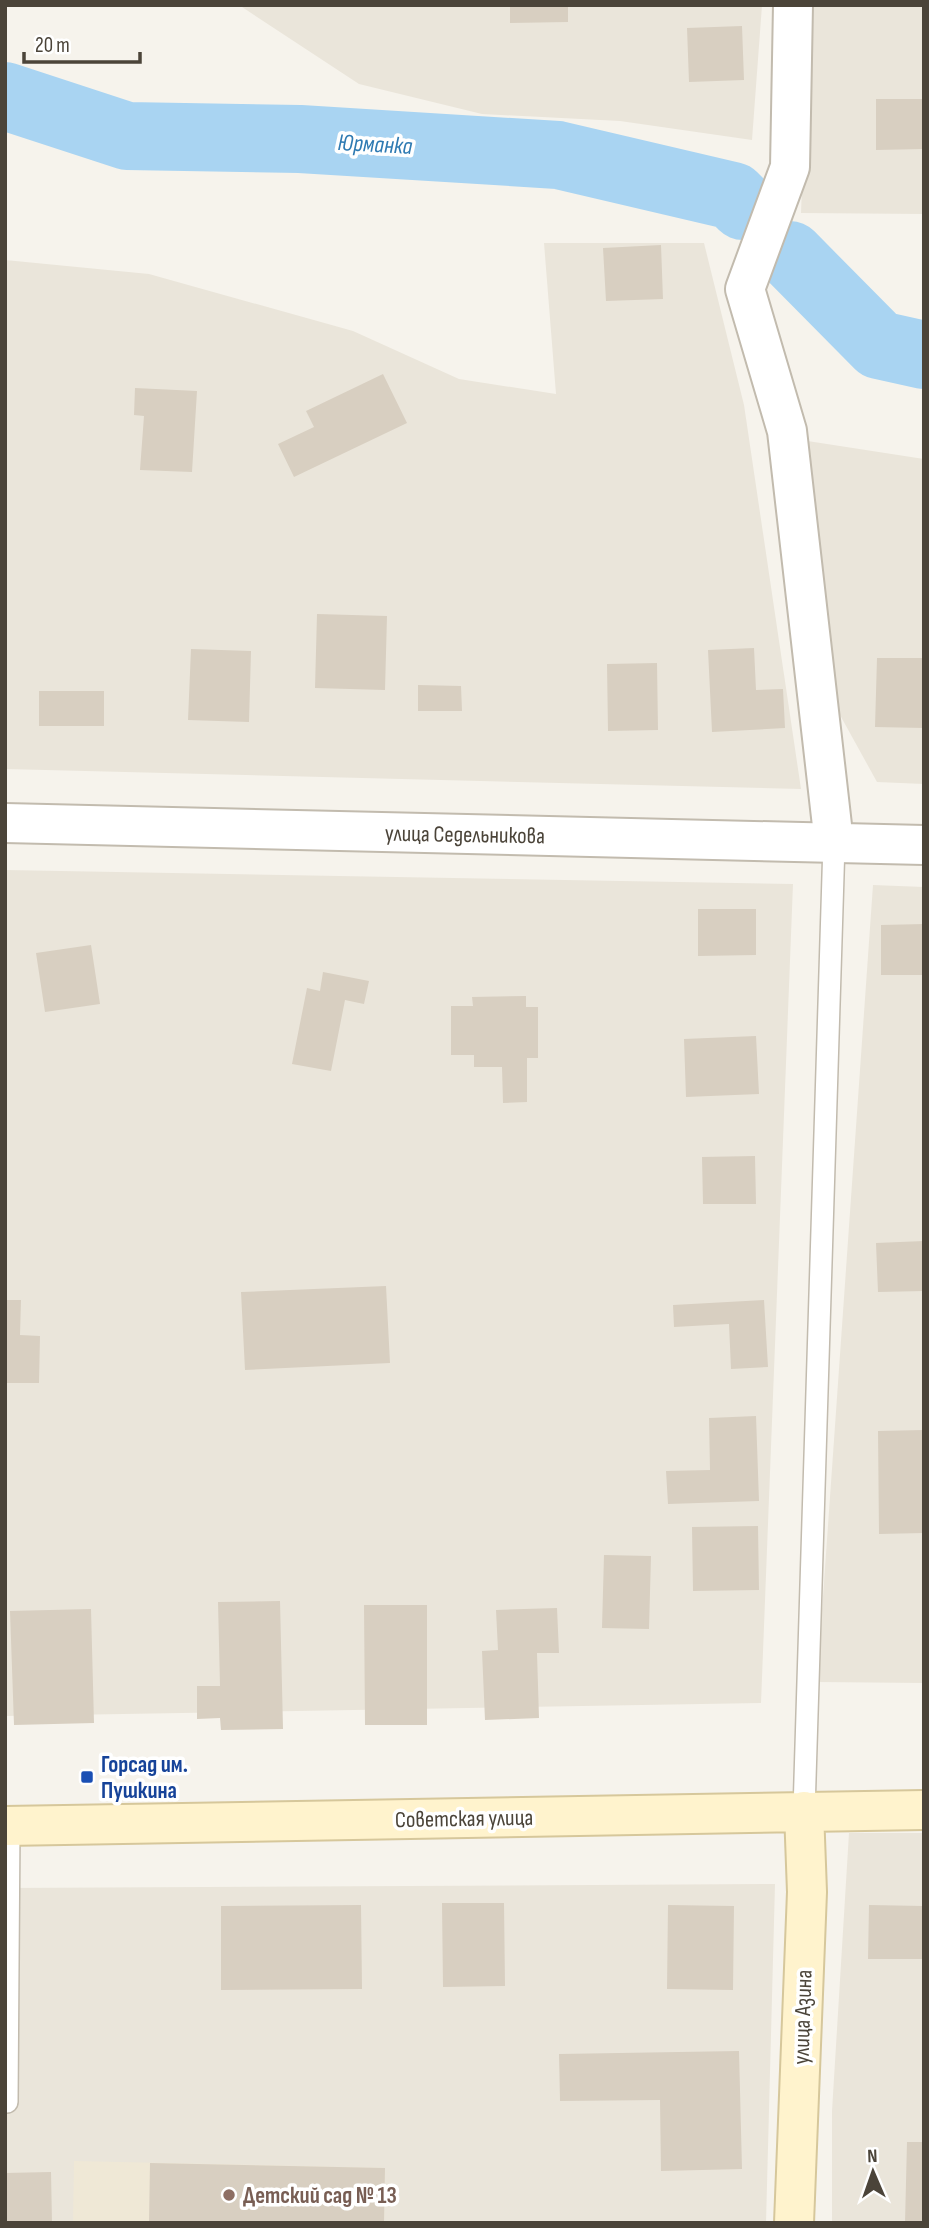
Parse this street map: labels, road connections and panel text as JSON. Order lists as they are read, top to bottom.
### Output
{
  "streets": {
    "main road": ["Советская улица", "улица Азина"],
    "street": ["улица Седельникова"]
  },
  "crossings": [
    ["Советская улица", "улица Азина"]
  ],
  "water": ["Юрманка"],
  "places": {
    "transit": ["Горсад им. Пушкина"],
    "other": ["Детский сад № 13"]
  },
  "scale_bar": "20 m",
  "north": "top"
}
